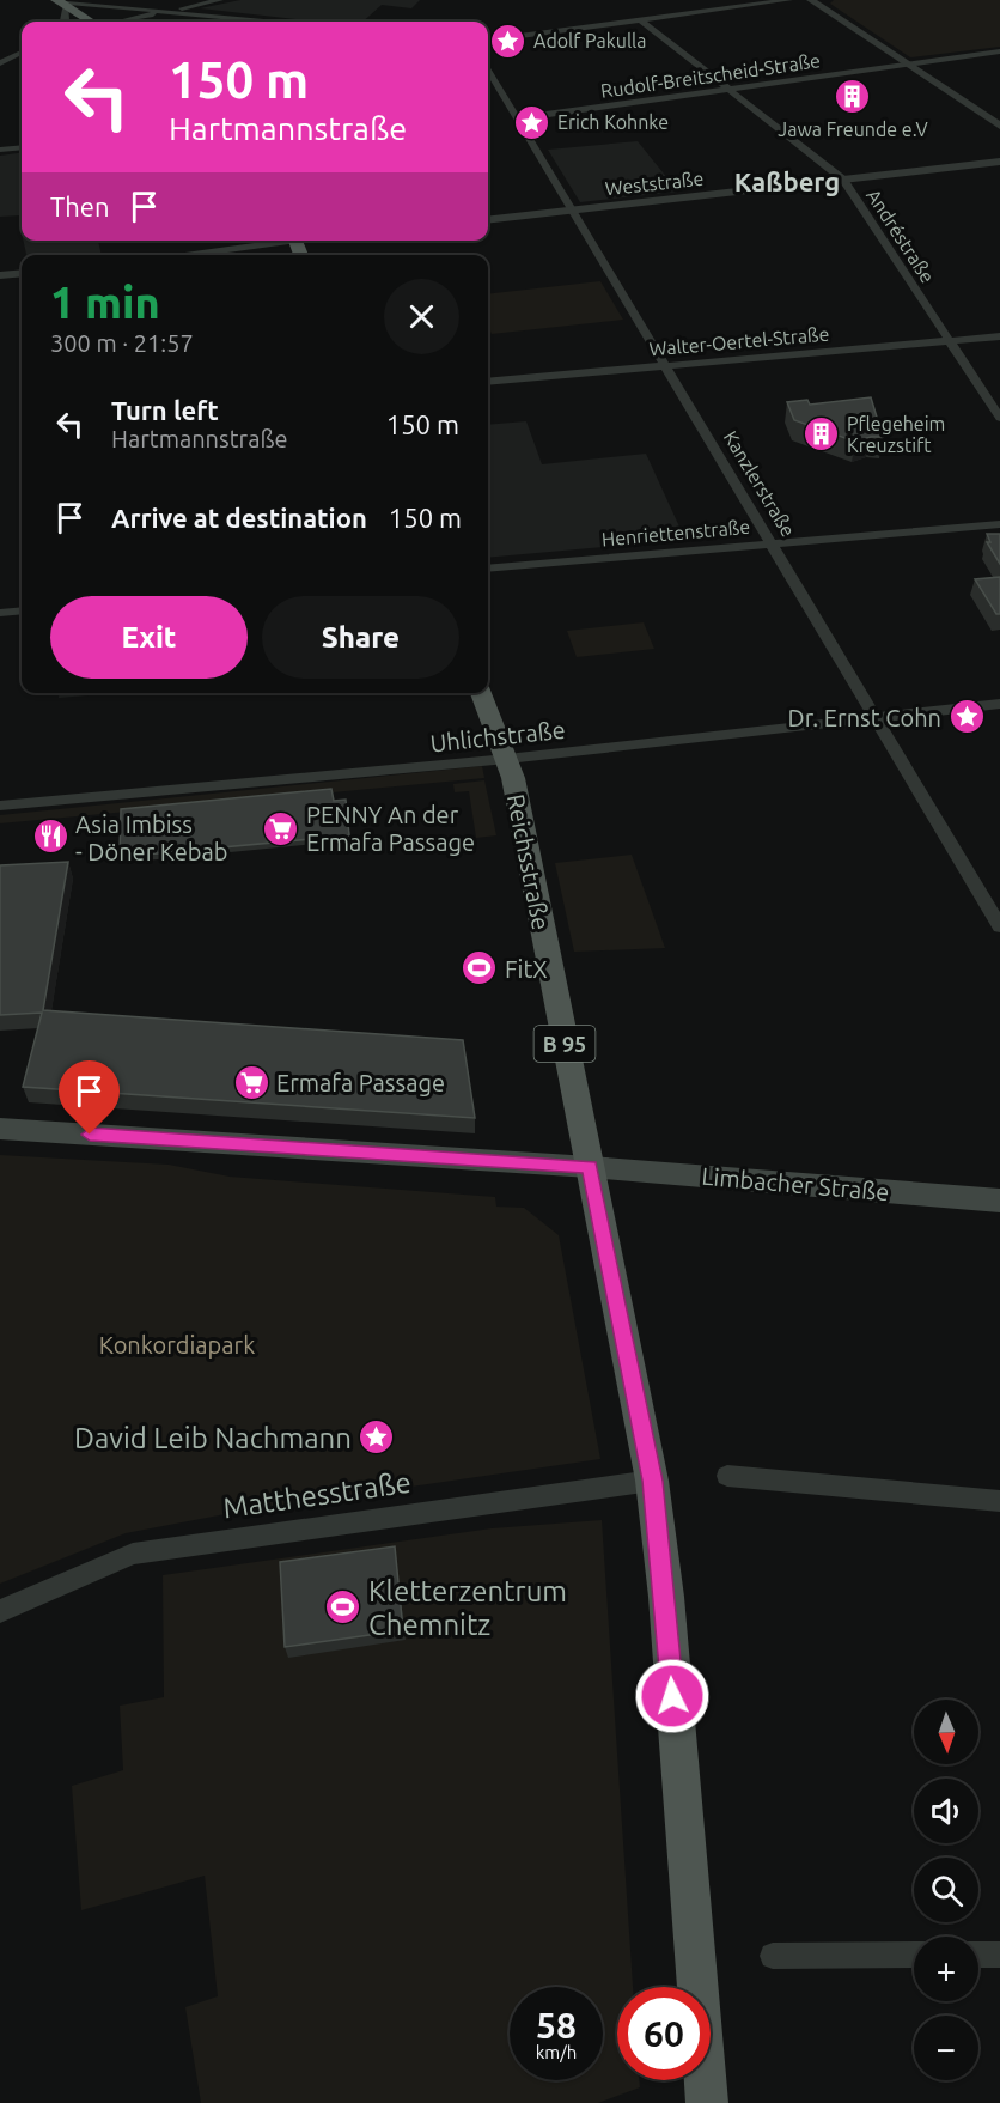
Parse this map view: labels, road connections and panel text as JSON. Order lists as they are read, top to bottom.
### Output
{
  "streets": {
    "main road": ["Reichsstraße", "B 95", "Limbacher Straße"],
    "street": [
      "Rudolf-Breitscheid-Straße",
      "Weststraße",
      "Andréstraße",
      "Walter-Oertel-Straße",
      "Kanzlerstraße",
      "Henriettenstraße",
      "Uhlichstraße",
      "Matthesstraße"
    ]
  },
  "crossings": [
    ["Rudolf-Breitscheid-Straße", "Andréstraße"],
    ["Rudolf-Breitscheid-Straße", "Kanzlerstraße"],
    ["Weststraße", "Andréstraße"],
    ["Weststraße", "Kanzlerstraße"],
    ["Andréstraße", "Walter-Oertel-Straße"],
    ["Walter-Oertel-Straße", "Kanzlerstraße"],
    ["Kanzlerstraße", "Henriettenstraße"],
    ["Kanzlerstraße", "Uhlichstraße"],
    ["Uhlichstraße", "Reichsstraße"],
    ["Reichsstraße", "B 95"],
    ["Reichsstraße", "Limbacher Straße"],
    ["B 95", "Limbacher Straße"],
    ["B 95", "Matthesstraße"]
  ],
  "districts": ["Kaßberg"],
  "parks": ["Konkordiapark"],
  "places": {
    "place": [
      "Adolf Pakulla",
      "Erich Kohnke",
      "Dr. Ernst Cohn",
      "David Leib Nachmann"
    ],
    "building": ["Jawa Freunde e.V", "Pflegeheim Kreuzstift"],
    "supermarket": ["PENNY An der Ermafa Passage", "Ermafa Passage"],
    "restaurant": ["Asia Imbiss - Döner Kebab"],
    "sports": ["FitX", "Kletterzentrum Chemnitz"]
  },
  "north": "bottom",
  "page": {
    "turn": ["150 m", "Hartmannstraße"],
    "then": "Then",
    "heading": ["1 min", "300 m · 21:57"],
    "list": [
      {
        "name": "Turn left",
        "note": "Hartmannstraße",
        "value": "150 m"
      },
      {
        "name": "Arrive at destination",
        "value": "150 m"
      }
    ],
    "buttons": ["Exit", "Share"],
    "map_buttons": ["+", "−"],
    "speed": "58 km/h",
    "limit": "60"
  }
}
